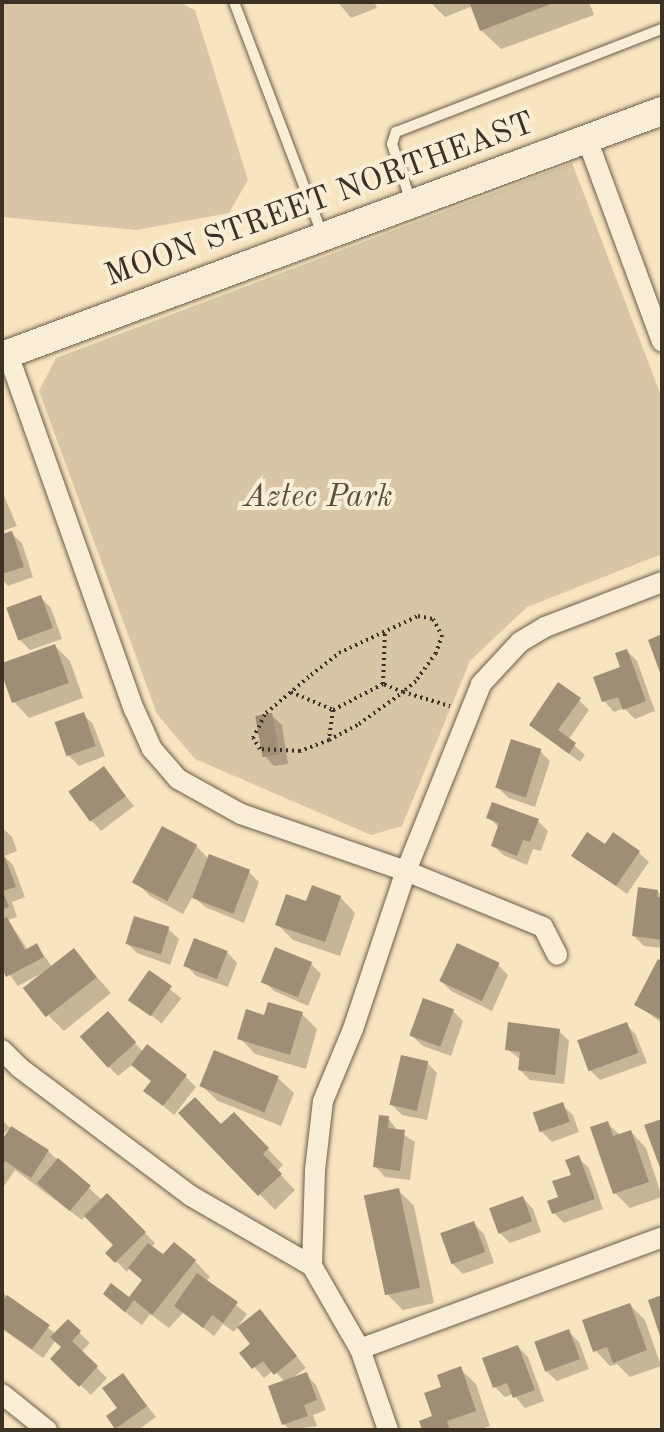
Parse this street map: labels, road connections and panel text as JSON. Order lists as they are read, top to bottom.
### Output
{
  "streets": {
    "street": ["MOON STREET NORTHEAST"]
  },
  "parks": ["Aztec Park"]
}
